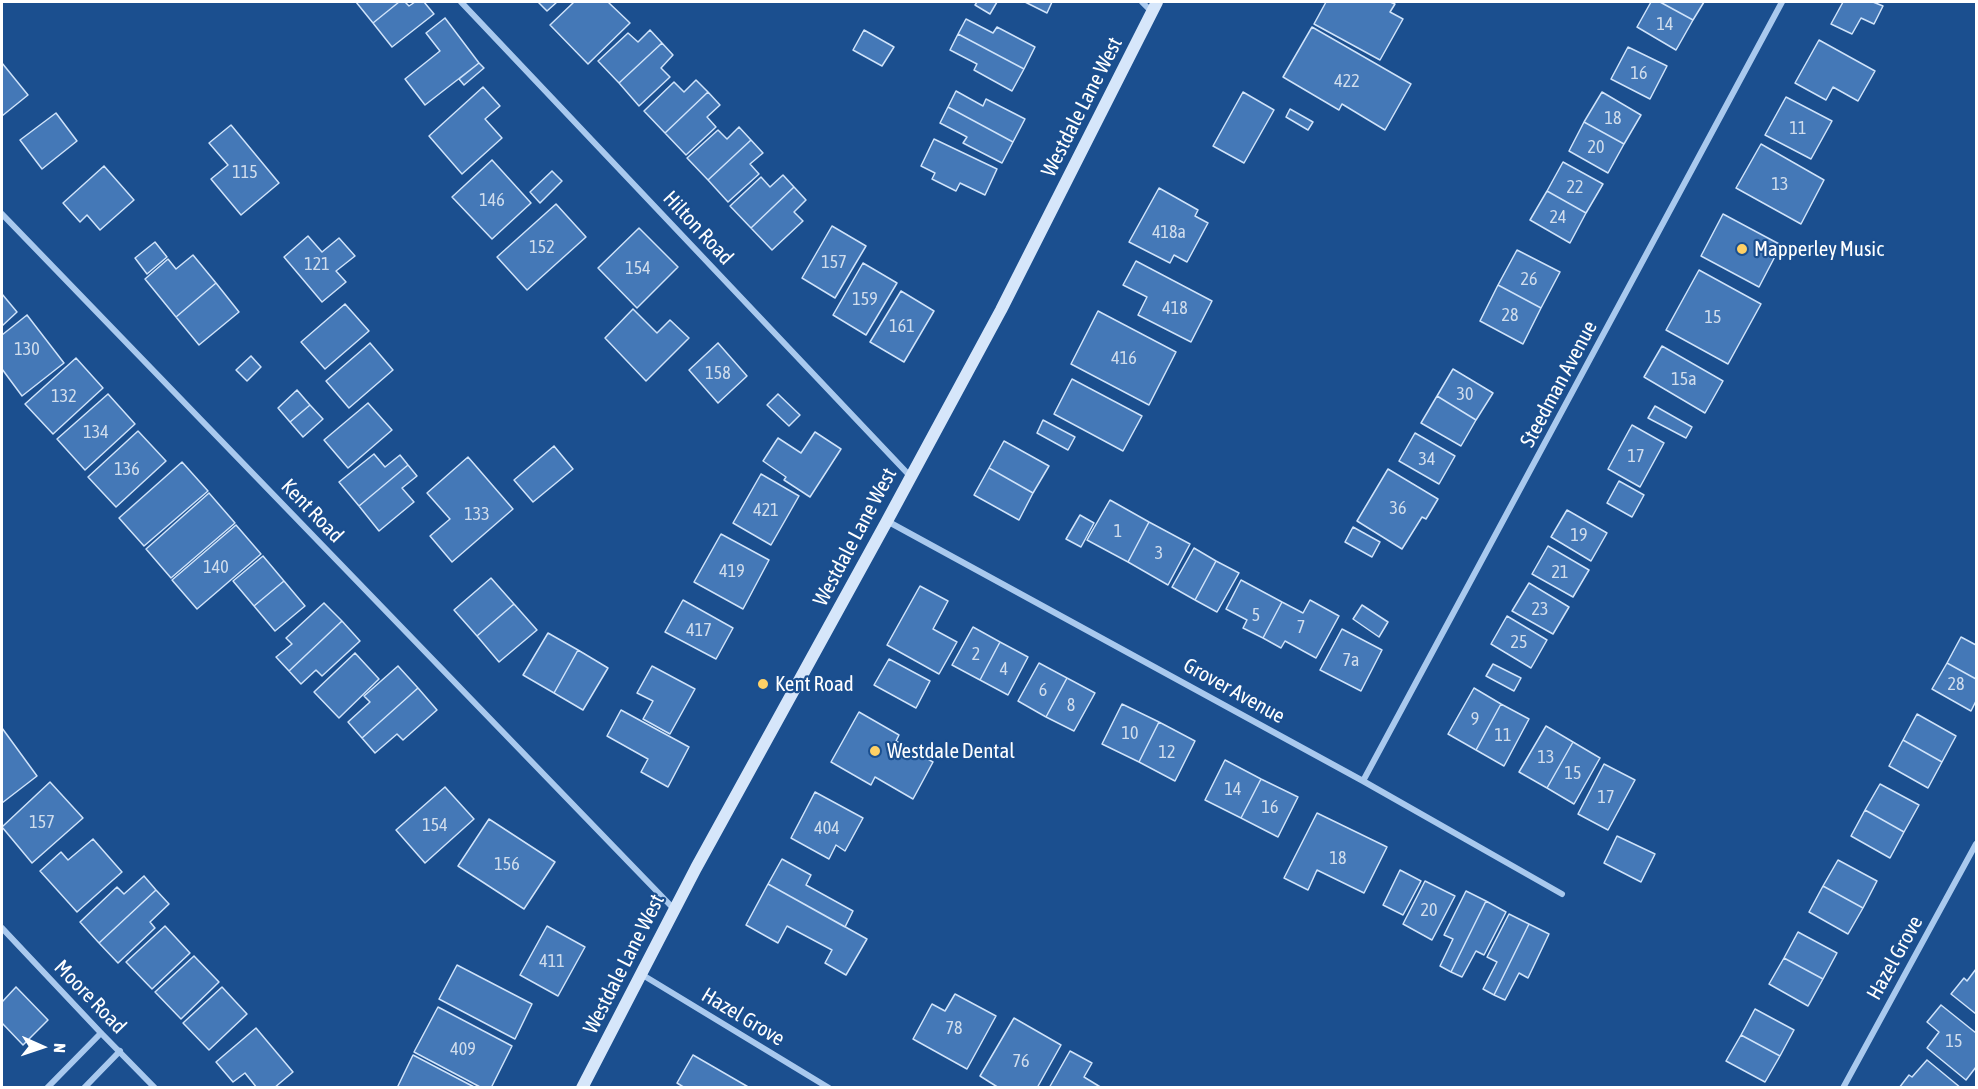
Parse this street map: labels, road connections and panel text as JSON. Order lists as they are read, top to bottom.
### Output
{
  "streets": {
    "street": [
      "Westdale Lane West",
      "Hilton Road",
      "Steedman Avenue",
      "Kent Road",
      "Grover Avenue",
      "Hazel Grove",
      "Moore Road"
    ]
  },
  "crossings": [
    ["Westdale Lane West", "Hilton Road"],
    ["Westdale Lane West", "Kent Road"],
    ["Westdale Lane West", "Grover Avenue"],
    ["Westdale Lane West", "Hazel Grove"],
    ["Steedman Avenue", "Grover Avenue"]
  ],
  "places": ["Mapperley Music", "Kent Road", "Westdale Dental"],
  "house_numbers": [
    "14",
    "16",
    "422",
    "18",
    "11",
    "20",
    "115",
    "13",
    "22",
    "146",
    "24",
    "418a",
    "152",
    "157",
    "121",
    "154",
    "26",
    "159",
    "418",
    "28",
    "15",
    "161",
    "130",
    "416",
    "158",
    "15a",
    "30",
    "132",
    "134",
    "17",
    "34",
    "136",
    "36",
    "421",
    "133",
    "1",
    "19",
    "3",
    "140",
    "419",
    "21",
    "23",
    "5",
    "7",
    "417",
    "25",
    "2",
    "7a",
    "4",
    "28",
    "6",
    "8",
    "9",
    "10",
    "11",
    "12",
    "13",
    "15",
    "14",
    "17",
    "16",
    "157",
    "154",
    "404",
    "18",
    "156",
    "20",
    "411",
    "78",
    "15",
    "409",
    "76"
  ],
  "north": "right"
}
